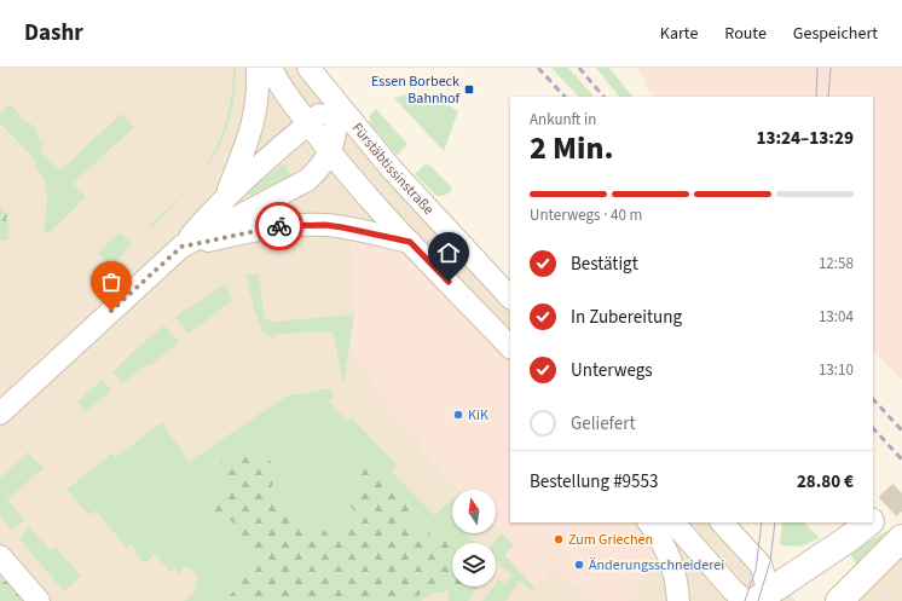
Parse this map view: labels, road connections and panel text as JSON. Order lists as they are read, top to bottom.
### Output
{
  "streets": {
    "street": ["Fürstäbtissinstraße"]
  },
  "places": {
    "transit": ["Essen Borbeck Bahnhof"],
    "other": ["KiK", "Zum Griechen", "Änderungsschneiderei"]
  },
  "north": "top",
  "page": {
    "header": "Dashr",
    "nav": ["Karte", "Route", "Gespeichert"],
    "heading": ["2 Min.", "Ankunft in", "13:24–13:29"],
    "panel": ["Bestellung #9553", "28.80 €"],
    "bar": "Unterwegs · 40 m",
    "list": [
      ["Bestätigt", "12:58"],
      ["In Zubereitung", "13:04"],
      ["Unterwegs", "13:10"],
      "Geliefert"
    ]
  }
}
